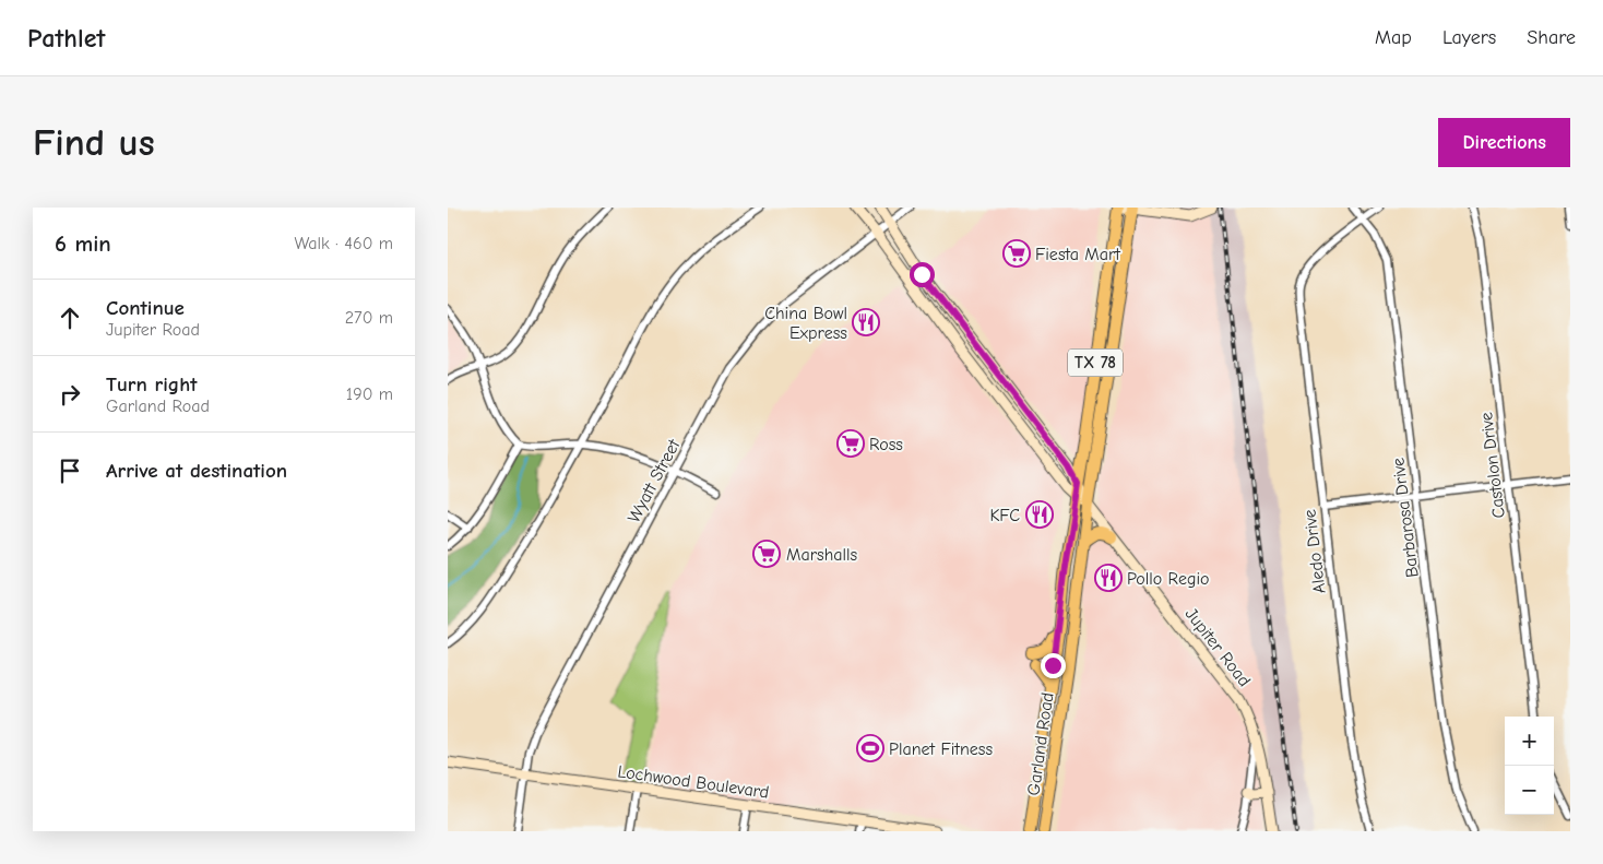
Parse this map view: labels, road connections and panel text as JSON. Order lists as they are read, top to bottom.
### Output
{
  "streets": {
    "main road": ["TX 78", "Garland Road"],
    "street": [
      "Castolon Drive",
      "Wyatt Street",
      "Barbarosa Drive",
      "Aledo Drive",
      "Jupiter Road",
      "Lochwood Boulevard"
    ]
  },
  "crossings": [
    ["Wyatt Street", "Jupiter Road"],
    ["Wyatt Street", "Lochwood Boulevard"],
    ["Barbarosa Drive", "Aledo Drive"],
    ["Jupiter Road", "Garland Road"]
  ],
  "places": {
    "supermarket": ["Fiesta Mart", "Ross", "Marshalls"],
    "restaurant": ["China Bowl Express", "KFC", "Pollo Regio"],
    "sports": ["Planet Fitness"]
  },
  "page": {
    "header": "Pathlet",
    "nav": ["Map", "Layers", "Share"],
    "buttons": "Directions",
    "title": "Find us",
    "heading": ["6 min", "Walk · 460 m"],
    "list": [
      ["Continue", "Jupiter Road", "270 m"],
      ["Turn right", "Garland Road", "190 m"],
      "Arrive at destination"
    ],
    "map_buttons": ["+", "−"]
  }
}
